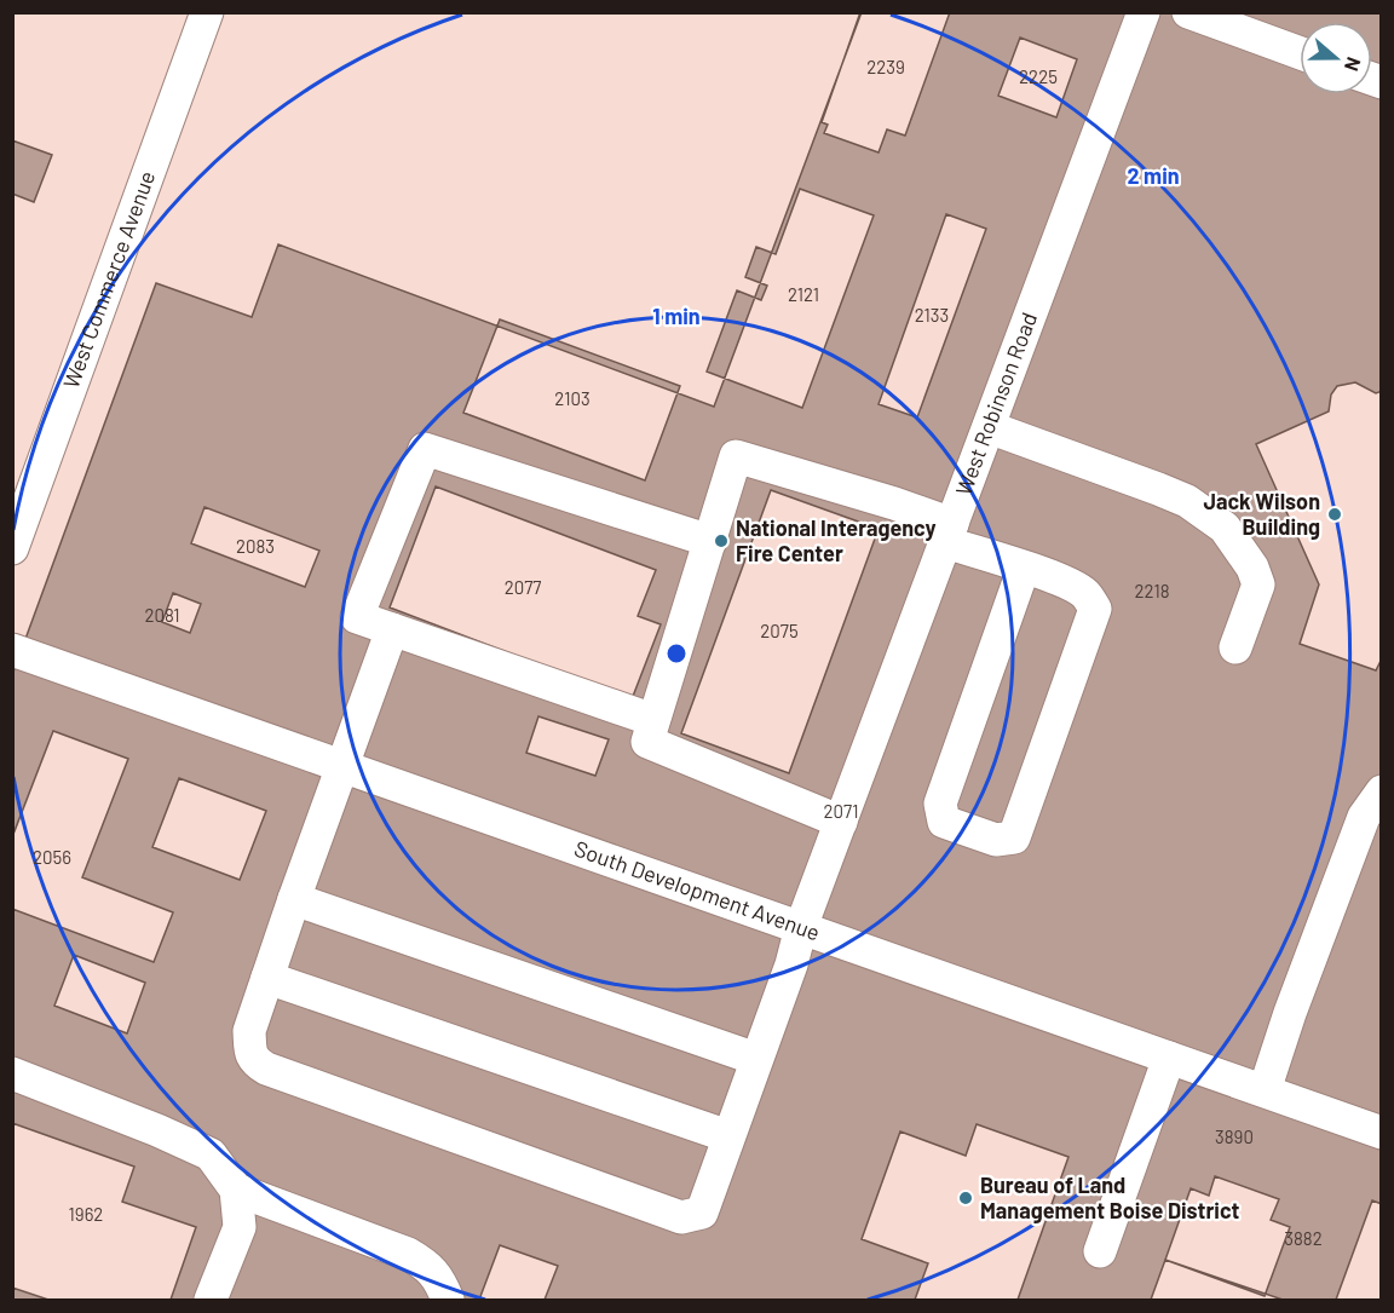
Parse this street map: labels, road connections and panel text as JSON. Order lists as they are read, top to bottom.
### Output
{
  "streets": {
    "street": ["West Commerce Avenue", "West Robinson Road", "South Development Avenue"]
  },
  "crossings": [
    ["West Robinson Road", "South Development Avenue"]
  ],
  "places": ["Jack Wilson Building", "National Interagency Fire Center", "Bureau of Land Management Boise District"],
  "house_numbers": [
    "2239",
    "2225",
    "2121",
    "2133",
    "2103",
    "2083",
    "2077",
    "2218",
    "2081",
    "2075",
    "2071",
    "2056",
    "3890",
    "1962",
    "3882"
  ],
  "north": "right",
  "rings": ["2 min", "1 min"]
}
